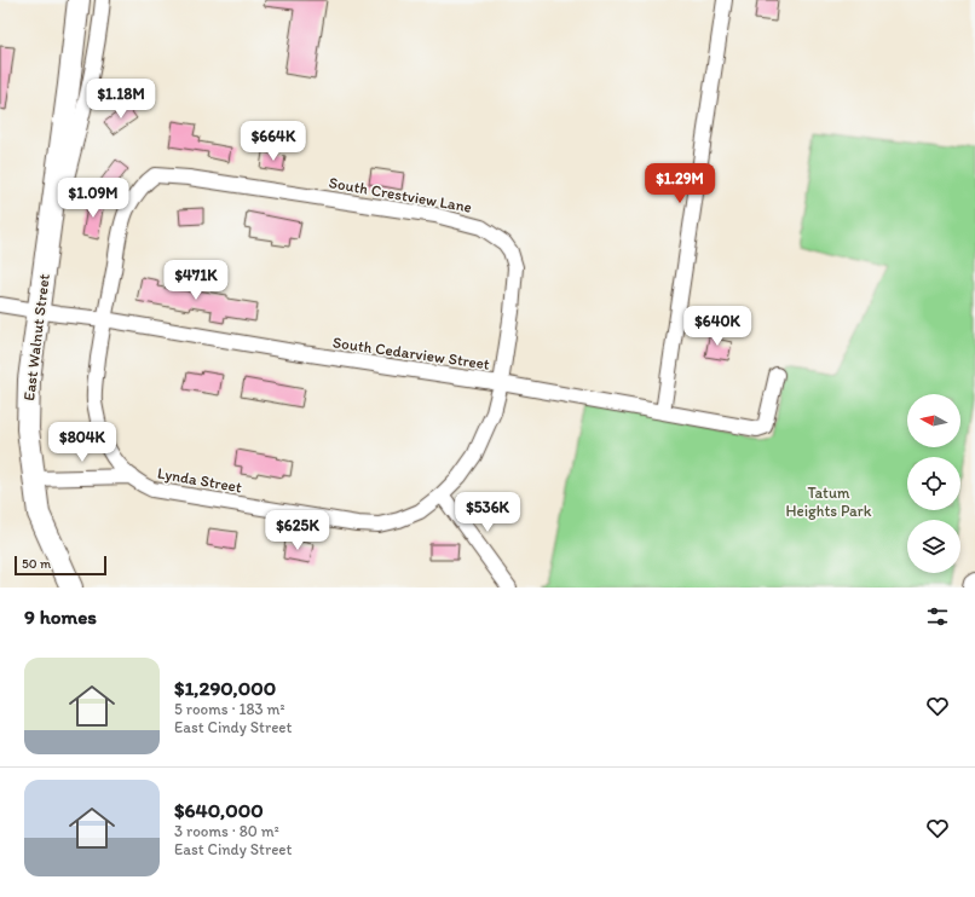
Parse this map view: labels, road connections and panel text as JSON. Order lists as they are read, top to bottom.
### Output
{
  "streets": {
    "highway": ["East Walnut Street"],
    "street": ["South Crestview Lane", "South Cedarview Street", "Lynda Street"]
  },
  "crossings": [
    ["South Crestview Lane", "South Cedarview Street"],
    ["South Crestview Lane", "Lynda Street"],
    ["East Walnut Street", "South Cedarview Street"],
    ["South Cedarview Street", "Lynda Street"]
  ],
  "parks": ["Tatum Heights Park"],
  "scale_bar": "50 m",
  "north": "left",
  "page": {
    "price": [
      "$1.18M",
      "$664K",
      "$1.29M",
      "$1.09M",
      "$471K",
      "$640K",
      "$804K",
      "$536K",
      "$625K"
    ],
    "scale": "50 m",
    "heading": "9 homes",
    "list": [
      {
        "name": "$1,290,000",
        "note": "5 rooms · 183 m² · East Cindy Street"
      },
      {
        "name": "$640,000",
        "note": "3 rooms · 80 m² · East Cindy Street"
      }
    ]
  }
}
